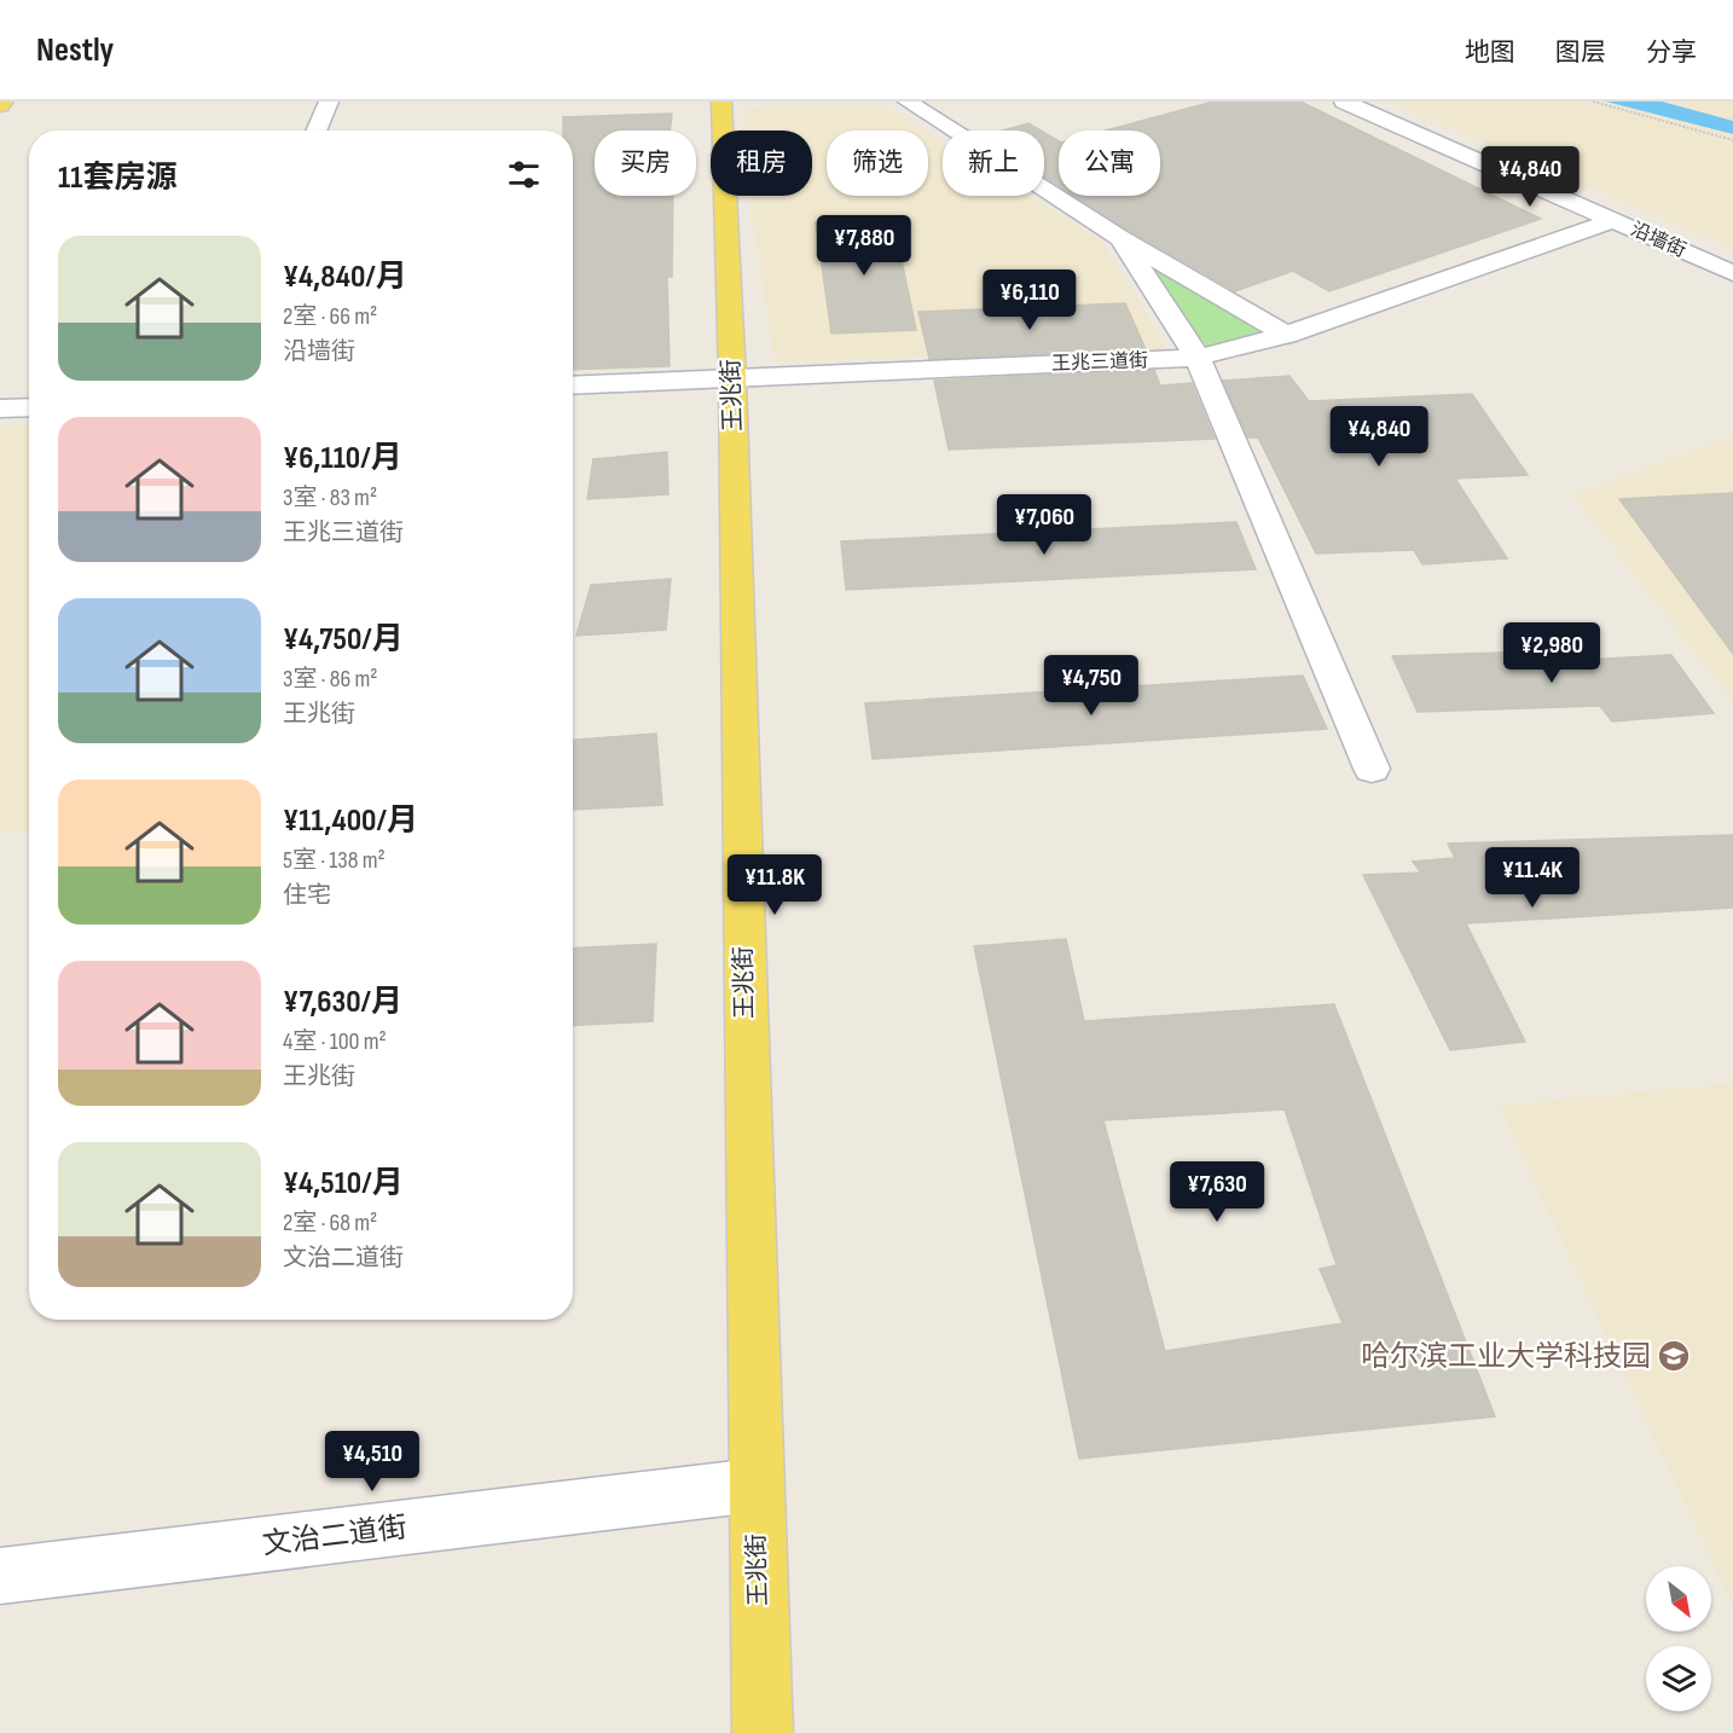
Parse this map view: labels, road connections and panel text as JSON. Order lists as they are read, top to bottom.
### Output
{
  "streets": {
    "main road": ["王兆街"],
    "street": ["沿墙街", "王兆三道街", "文治二道街"]
  },
  "crossings": [
    ["沿墙街", "王兆三道街"],
    ["王兆三道街", "王兆街"],
    ["王兆街", "文治二道街"]
  ],
  "places": {
    "school or university": ["哈尔滨工业大学科技园"]
  },
  "north": "bottom right",
  "page": {
    "header": "Nestly",
    "nav": ["地图", "图层", "分享"],
    "chip": [
      "买房",
      "租房",
      "筛选",
      "新上",
      "公寓"
    ],
    "heading": "11套房源",
    "price": [
      "¥4,840",
      "¥7,880",
      "¥6,110",
      "¥4,840",
      "¥7,060",
      "¥2,980",
      "¥4,750",
      "¥11.4K",
      "¥11.8K",
      "¥7,630",
      "¥4,510"
    ],
    "list": [
      {
        "name": "¥4,840/月",
        "note": "2室 · 66 m² · 沿墙街"
      },
      {
        "name": "¥6,110/月",
        "note": "3室 · 83 m² · 王兆三道街"
      },
      {
        "name": "¥4,750/月",
        "note": "3室 · 86 m² · 王兆街"
      },
      {
        "name": "¥11,400/月",
        "note": "5室 · 138 m² · 住宅"
      },
      {
        "name": "¥7,630/月",
        "note": "4室 · 100 m² · 王兆街"
      },
      {
        "name": "¥4,510/月",
        "note": "2室 · 68 m² · 文治二道街"
      }
    ]
  }
}
